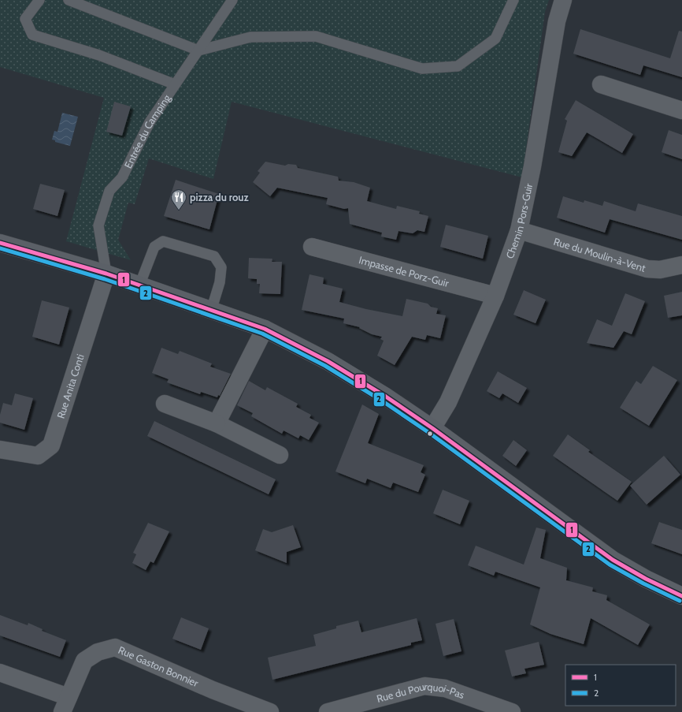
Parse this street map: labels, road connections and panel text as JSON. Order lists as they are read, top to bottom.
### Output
{
  "streets": {
    "street": [
      "Chemin Pors-Guir",
      "Rue du Moulin-à-Vent",
      "Impasse de Porz-Guir",
      "Rue Anita Conti",
      "Rue Gaston Bonnier",
      "Rue du Pourquoi-Pas"
    ],
    "lane": ["Entrée du Camping"]
  },
  "crossings": [
    ["Entrée du Camping", "Rue Anita Conti"],
    ["Chemin Pors-Guir", "Rue du Moulin-à-Vent"],
    ["Chemin Pors-Guir", "Impasse de Porz-Guir"]
  ],
  "places": {
    "restaurant": ["pizza du rouz"]
  },
  "lines": ["transit line 1", "transit line 2"],
  "legend": ["1", "2"]
}
